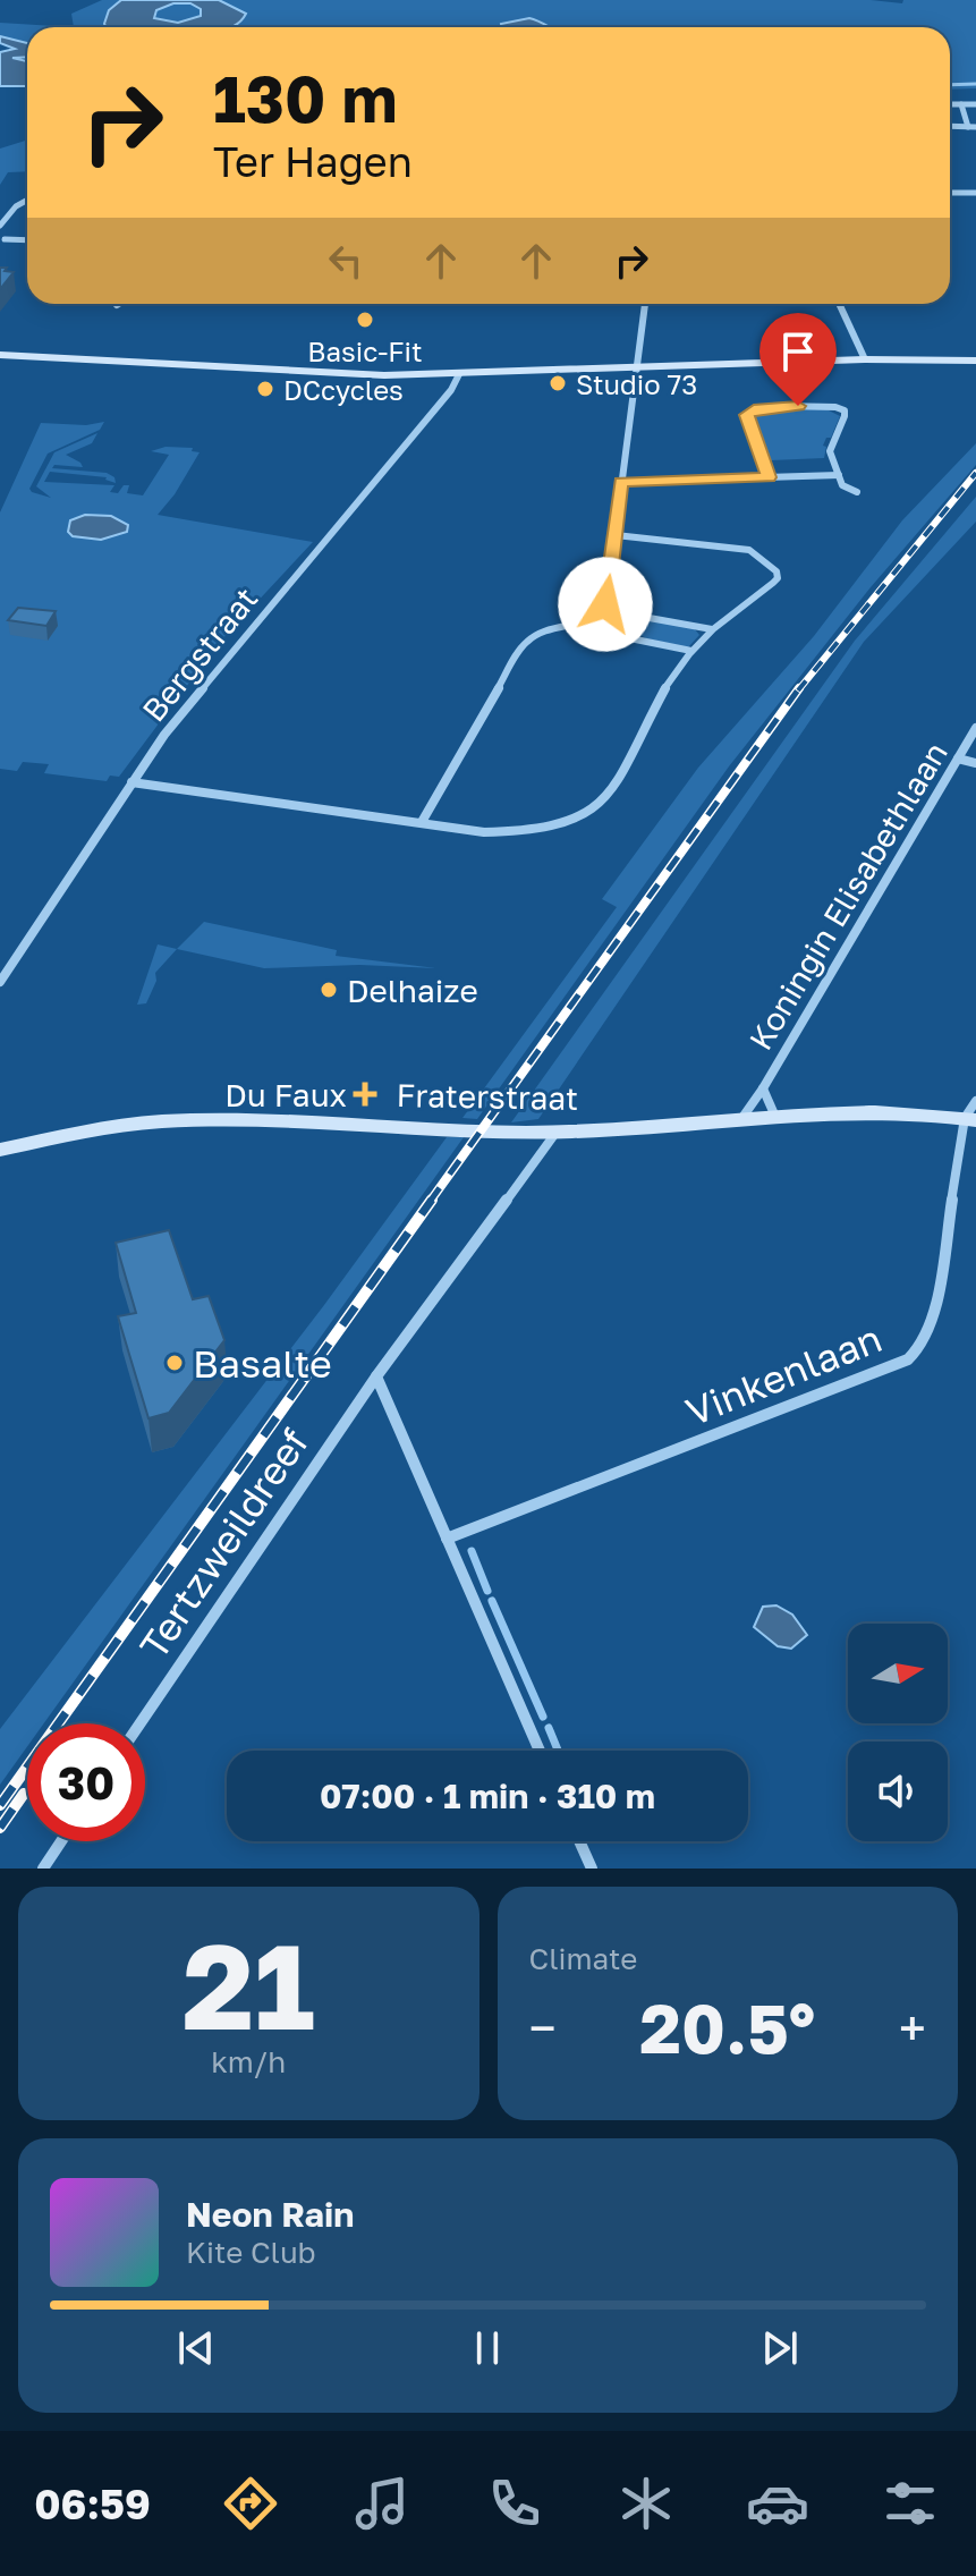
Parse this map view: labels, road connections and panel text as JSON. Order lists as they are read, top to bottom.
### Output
{
  "streets": {
    "main road": ["Fraterstraat"],
    "street": [
      "Bergstraat",
      "Koningin Elisabethlaan",
      "Vinkenlaan",
      "Tertzweildreef"
    ]
  },
  "crossings": [
    ["Koningin Elisabethlaan", "Fraterstraat"],
    ["Fraterstraat", "Vinkenlaan"],
    ["Fraterstraat", "Tertzweildreef"]
  ],
  "places": {
    "other": [
      "Basic-Fit",
      "Studio 73",
      "DCcycles",
      "Delhaize",
      "Basalte"
    ],
    "health": ["Du Faux"]
  },
  "north": "right",
  "page": {
    "turn": ["130 m", "Ter Hagen"],
    "limit": "30",
    "trip": "07:00 · 1 min · 310 m",
    "tile": [
      ["21", "km/h"],
      "Climate"
    ],
    "heat": ["−", "20.5°", "+"],
    "song": ["Neon Rain", "Kite Club"],
    "tabs": "06:59"
  }
}
